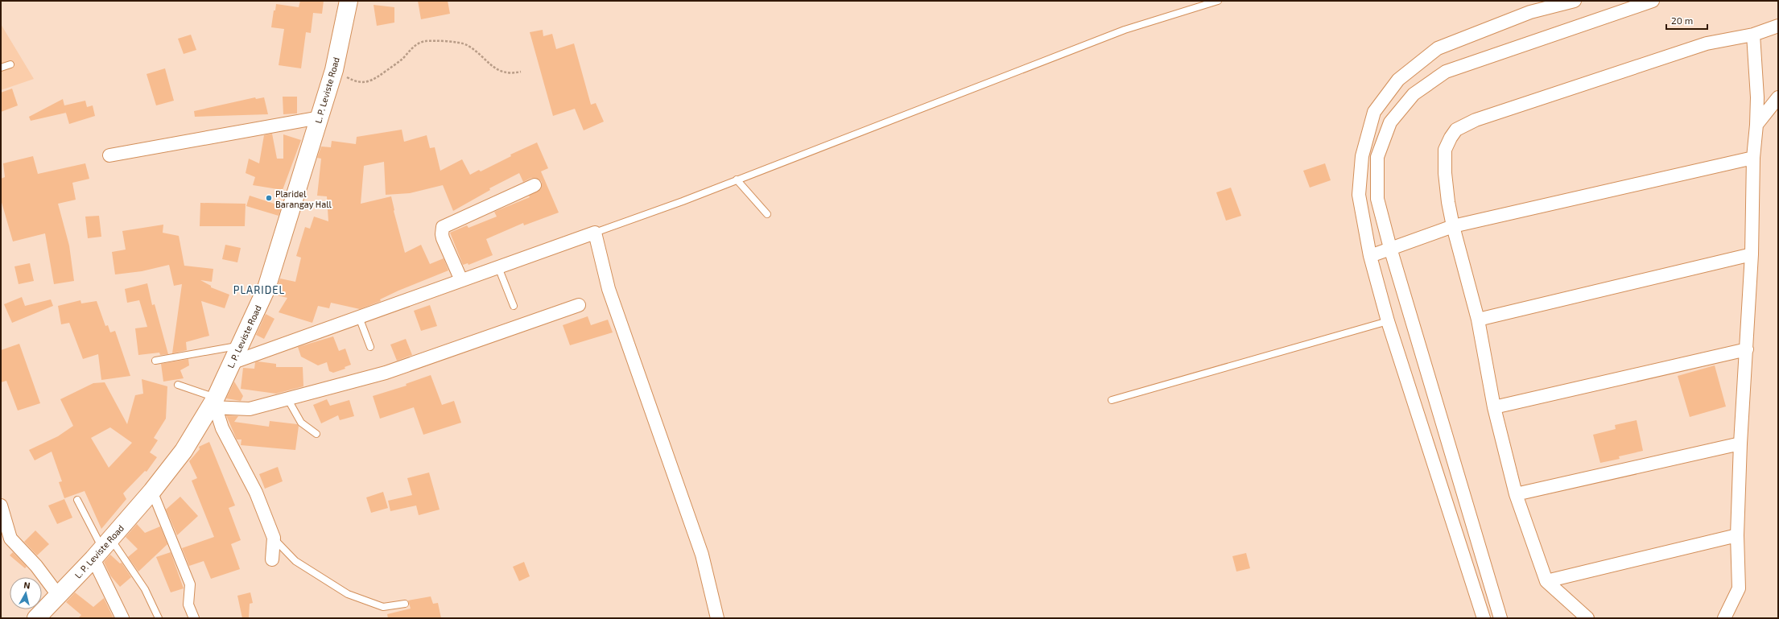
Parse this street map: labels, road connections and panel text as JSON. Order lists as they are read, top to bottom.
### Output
{
  "streets": {
    "main road": ["L. P. Leviste Road"]
  },
  "districts": ["PLARIDEL"],
  "places": ["Plaridel Barangay Hall"],
  "scale_bar": "20 m",
  "north": "top"
}
